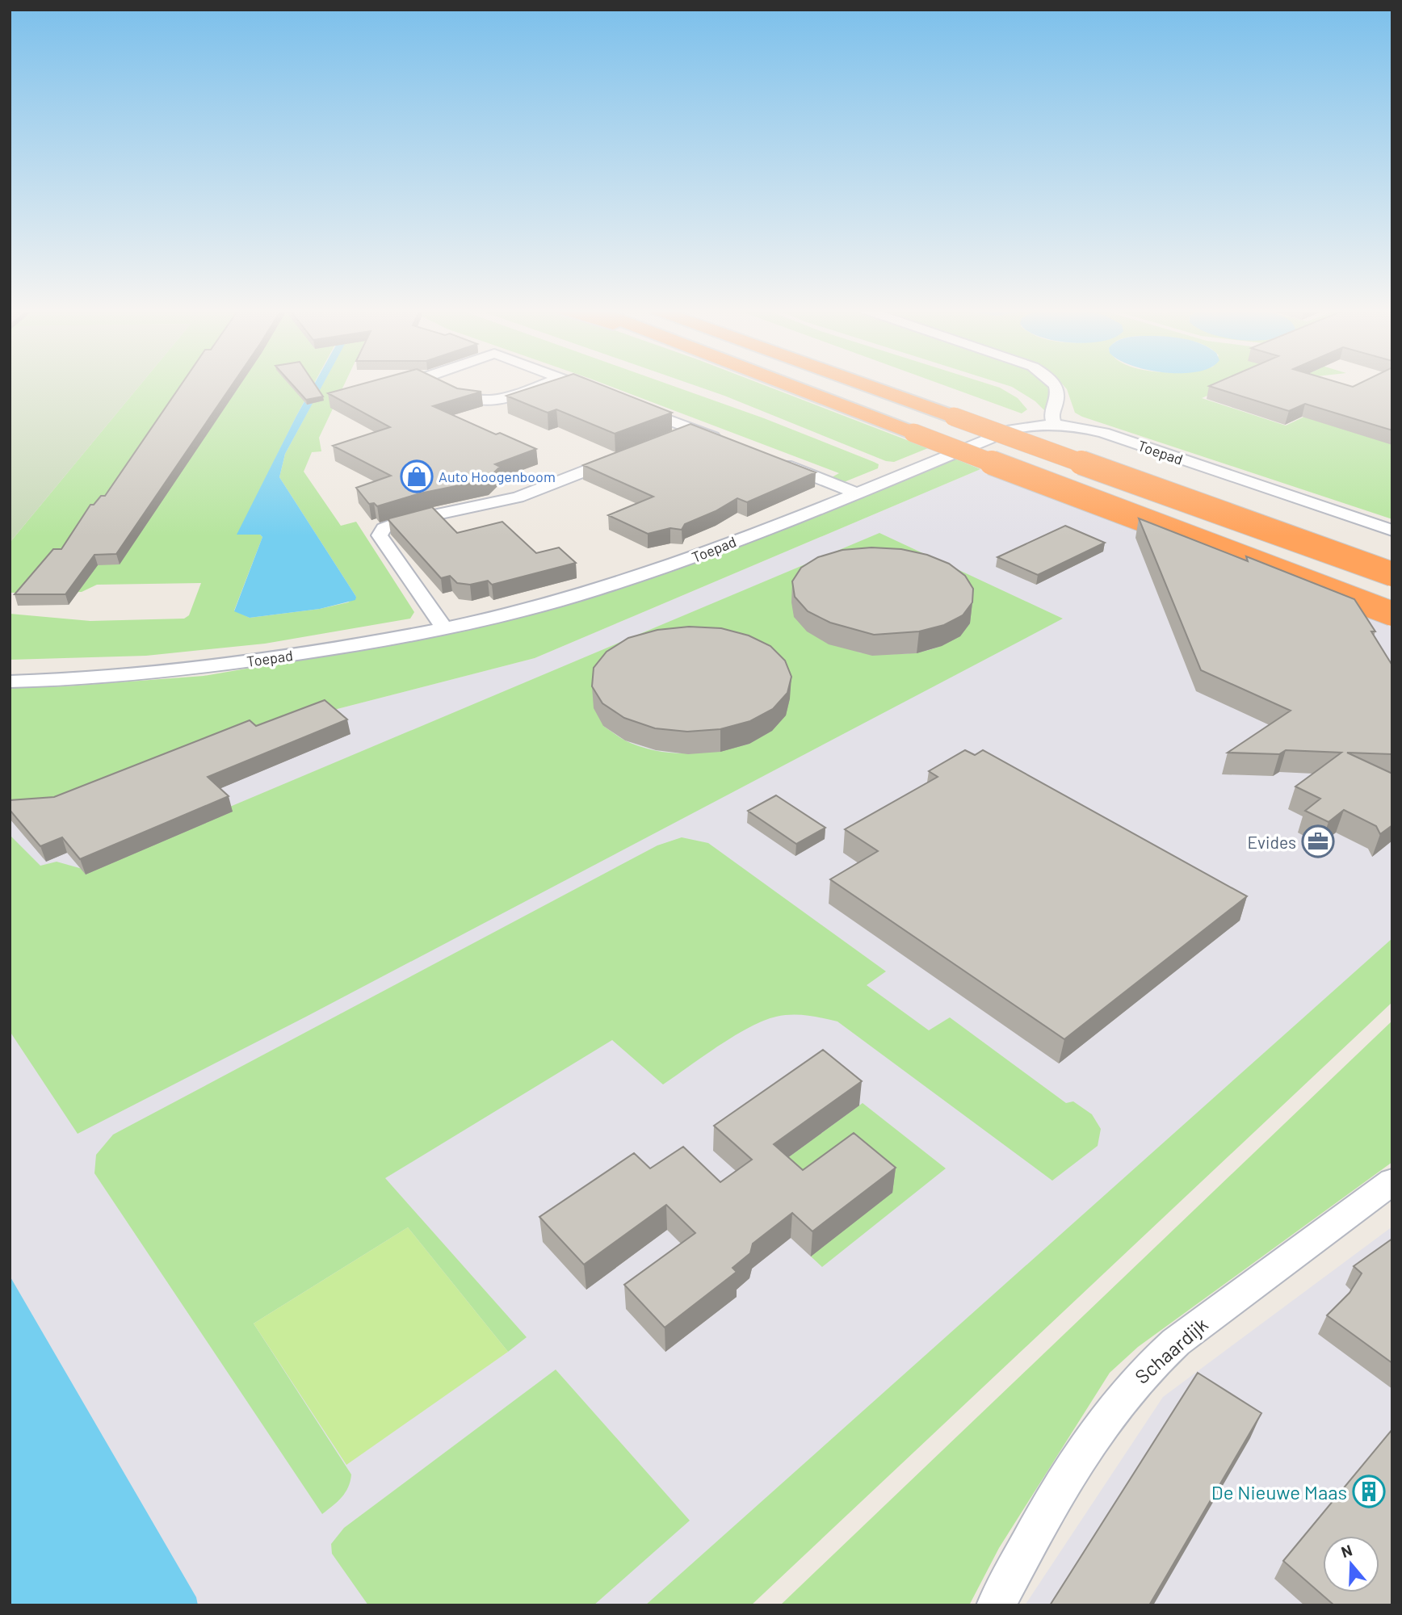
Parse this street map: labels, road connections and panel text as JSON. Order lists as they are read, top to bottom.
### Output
{
  "streets": {
    "street": ["Toepad", "Schaardijk"]
  },
  "places": {
    "shop": ["Auto Hoogenboom"],
    "office": ["Evides"],
    "building": ["De Nieuwe Maas"]
  },
  "north": "top"
}
